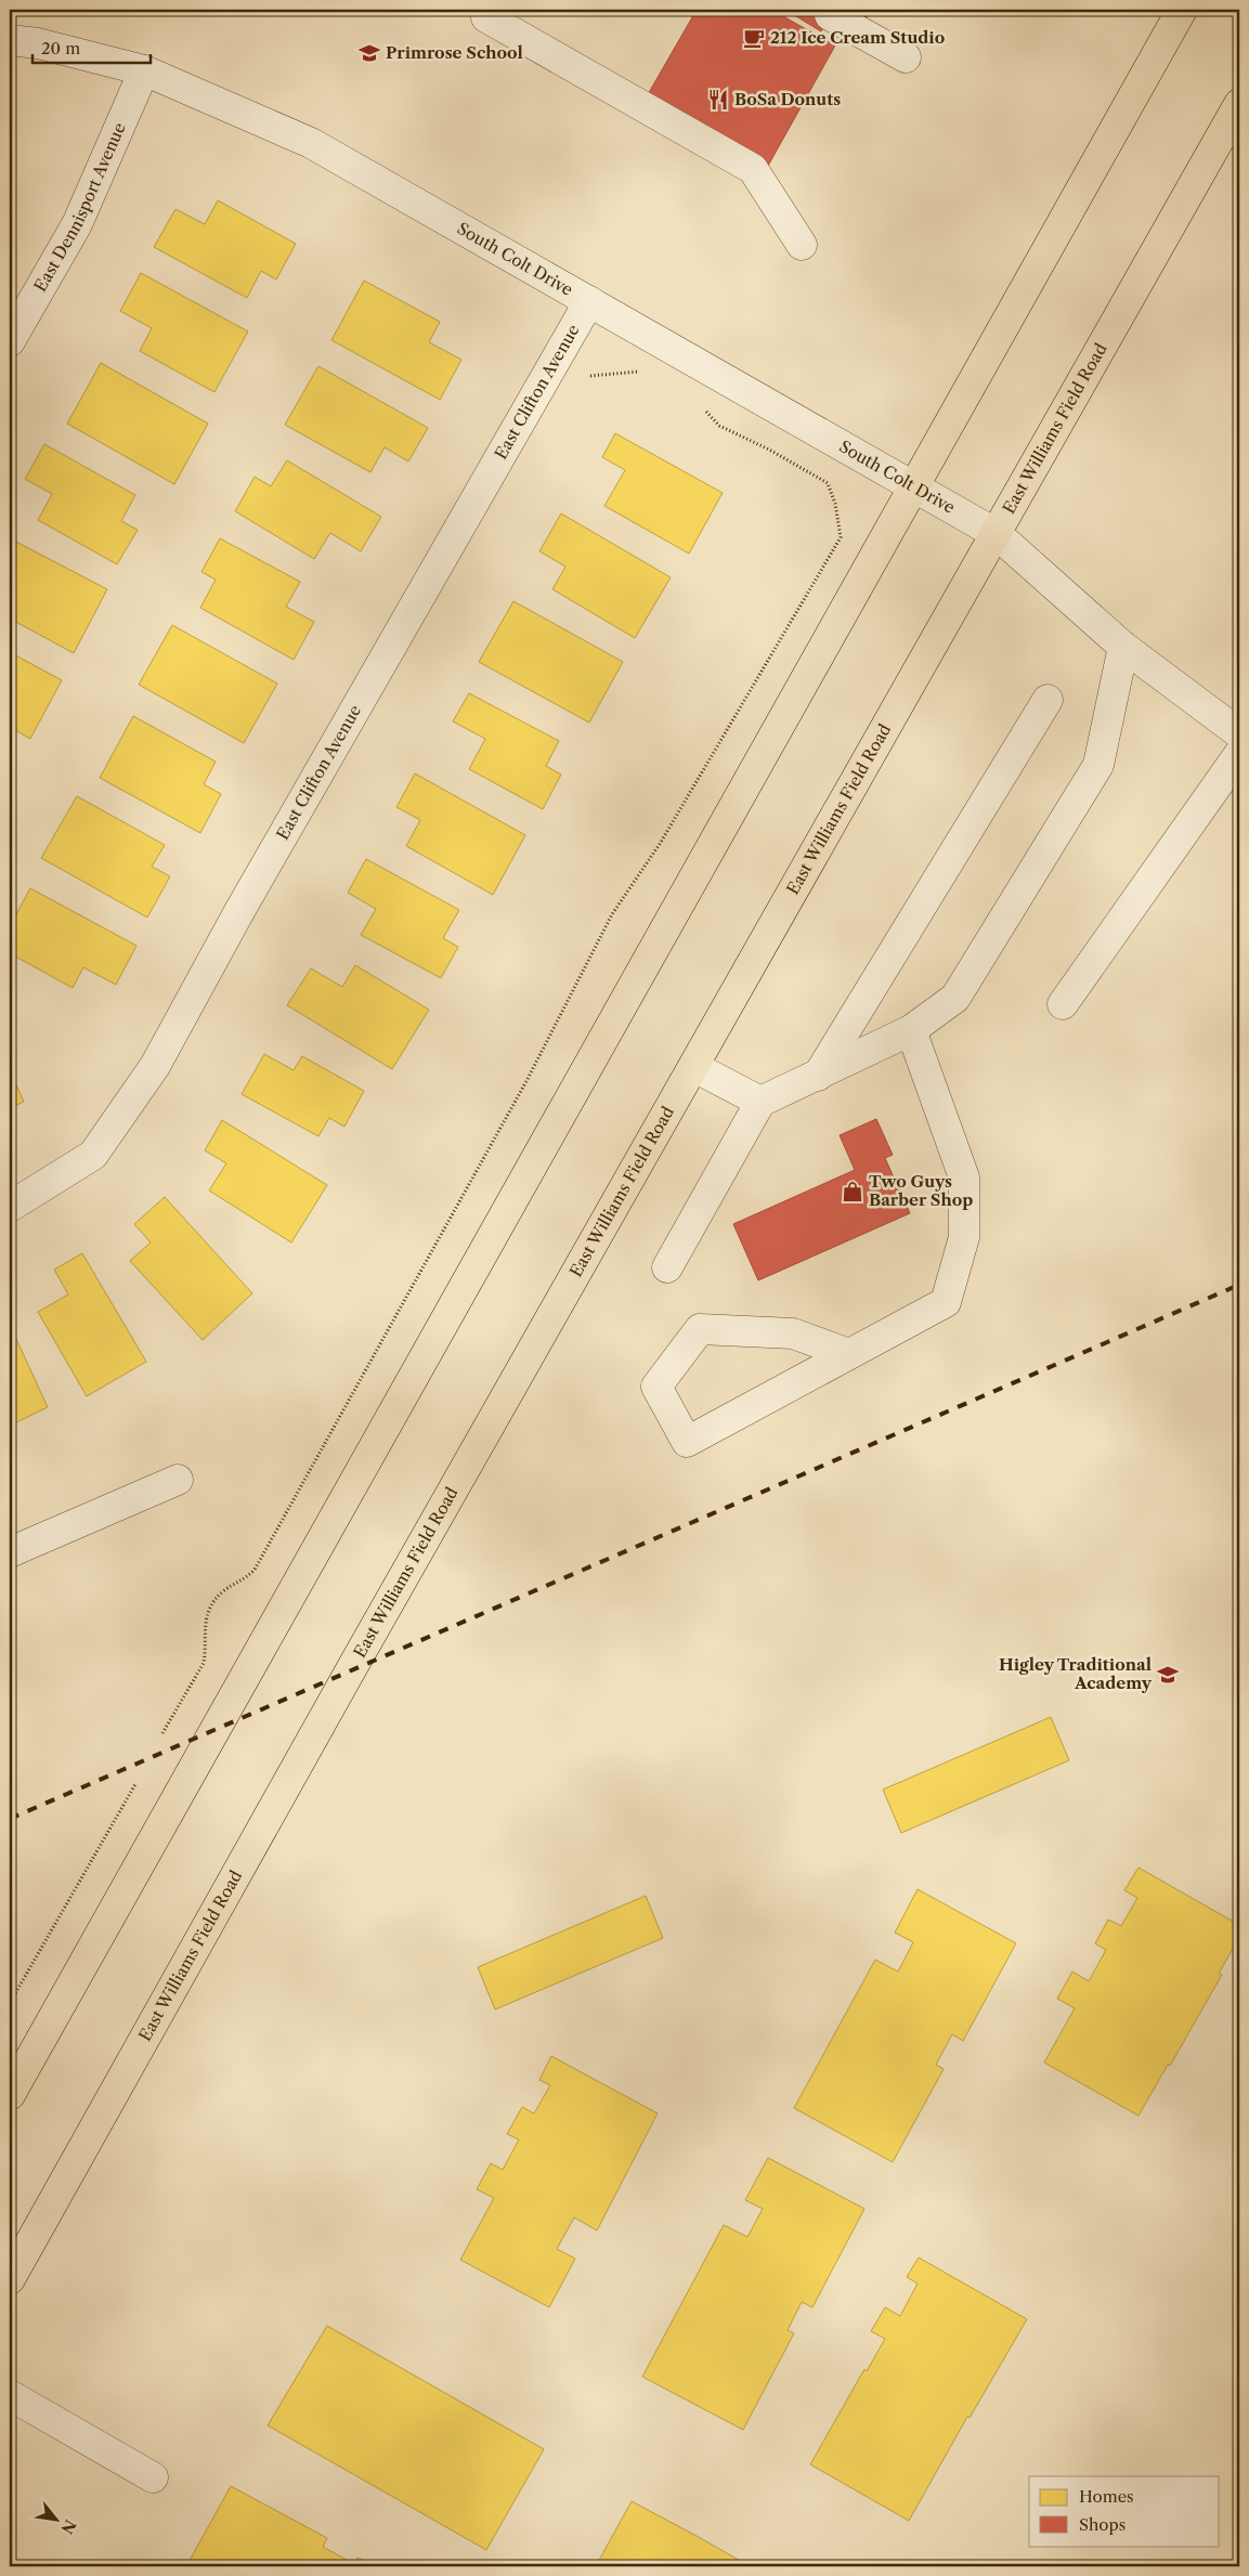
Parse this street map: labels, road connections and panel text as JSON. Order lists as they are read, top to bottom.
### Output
{
  "streets": {
    "main road": ["East Williams Field Road"],
    "street": ["East Dennisport Avenue", "South Colt Drive", "East Clifton Avenue"]
  },
  "crossings": [
    ["East Dennisport Avenue", "South Colt Drive"],
    ["South Colt Drive", "East Clifton Avenue"],
    ["South Colt Drive", "East Williams Field Road"]
  ],
  "places": {
    "cafe": ["212 Ice Cream Studio"],
    "school or university": ["Primrose School", "Higley Traditional Academy"],
    "restaurant": ["BoSa Donuts"],
    "shop": ["Two Guys Barber Shop"]
  },
  "legend": ["Homes", "Shops"],
  "scale_bar": "20 m",
  "north": "bottom right"
}
